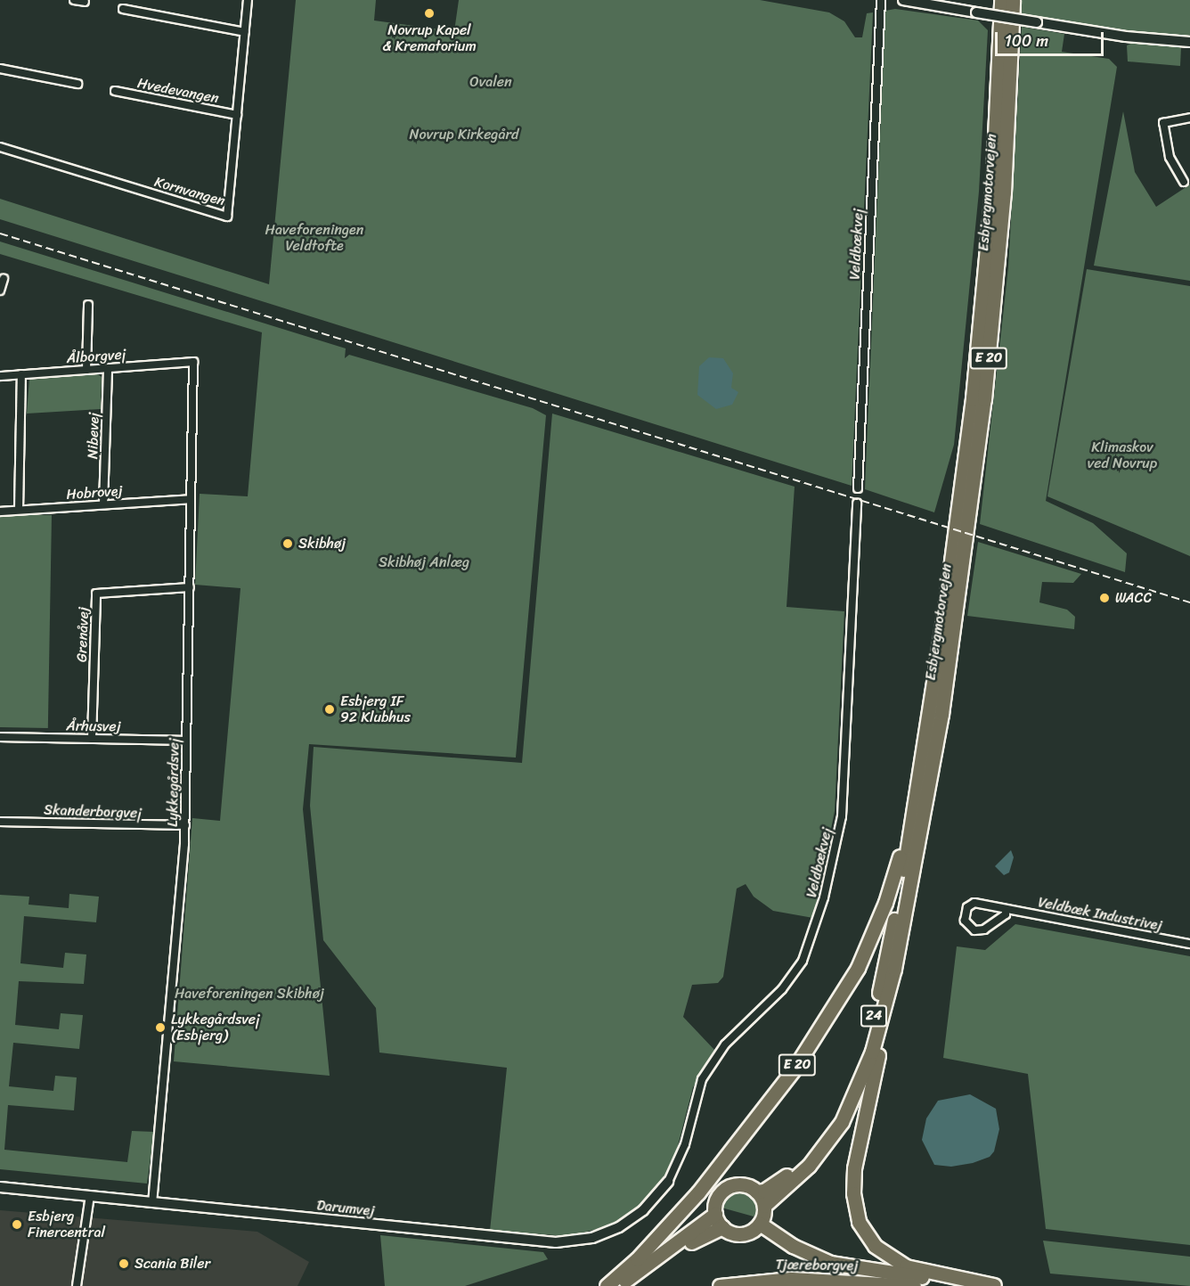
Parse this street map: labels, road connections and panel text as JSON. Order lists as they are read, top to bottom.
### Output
{
  "streets": {
    "highway": [
      "Esbjergmotorvejen",
      "E 20",
      "24",
      "Tjæreborgvej"
    ],
    "street": [
      "Hvedevangen",
      "Kornvangen",
      "Veldbækvej",
      "Ålborgvej",
      "Nibevej",
      "Hobrovej",
      "Grenåvej",
      "Århusvej",
      "Lykkegårdsvej",
      "Skanderborgvej",
      "Veldbæk Industrivej",
      "Darumvej"
    ]
  },
  "crossings": [
    ["Hvedevangen", "Kornvangen"],
    ["Esbjergmotorvejen", "E 20"],
    ["Veldbækvej", "Darumvej"],
    ["Ålborgvej", "Nibevej"],
    ["Ålborgvej", "Lykkegårdsvej"],
    ["Nibevej", "Hobrovej"],
    ["Hobrovej", "Lykkegårdsvej"],
    ["Grenåvej", "Århusvej"],
    ["Grenåvej", "Lykkegårdsvej"],
    ["Århusvej", "Lykkegårdsvej"],
    ["Lykkegårdsvej", "Skanderborgvej"],
    ["Lykkegårdsvej", "Darumvej"]
  ],
  "parks": [
    "Ovalen",
    "Novrup Kirkegård",
    "Haveforeningen Veldtofte",
    "Klimaskov ved Novrup",
    "Skibhøj Anlæg",
    "Haveforeningen Skibhøj"
  ],
  "places": [
    "Novrup Kapel & Krematorium",
    "Skibhøj",
    "WACC",
    "Esbjerg IF 92 Klubhus",
    "Lykkegårdsvej (Esbjerg)",
    "Esbjerg Finercentral",
    "Scania Biler"
  ],
  "scale_bar": "100 m"
}
